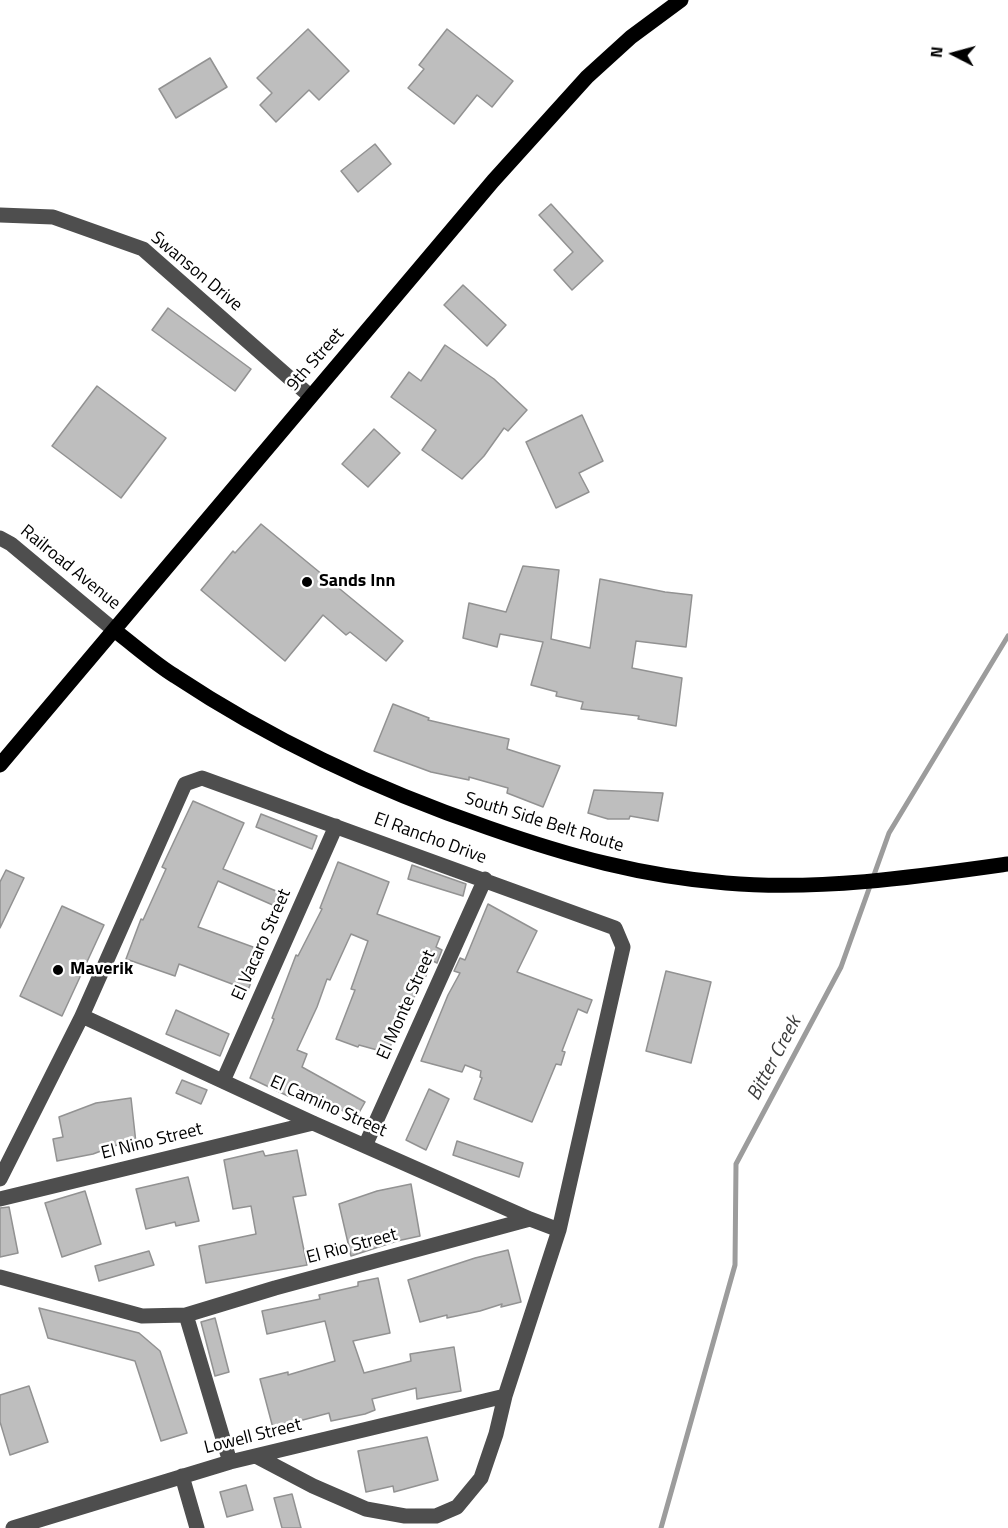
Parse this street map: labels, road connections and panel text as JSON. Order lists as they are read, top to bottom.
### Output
{
  "streets": {
    "main road": ["9th Street", "South Side Belt Route"],
    "street": [
      "Swanson Drive",
      "Railroad Avenue",
      "El Rancho Drive",
      "El Vacaro Street",
      "El Monte Street",
      "El Camino Street",
      "El Nino Street",
      "El Rio Street",
      "Lowell Street"
    ]
  },
  "crossings": [
    ["Swanson Drive", "9th Street"],
    ["9th Street", "Railroad Avenue"],
    ["9th Street", "South Side Belt Route"],
    ["Railroad Avenue", "South Side Belt Route"],
    ["El Rancho Drive", "El Vacaro Street"],
    ["El Rancho Drive", "El Monte Street"],
    ["El Rancho Drive", "El Camino Street"],
    ["El Rancho Drive", "Lowell Street"],
    ["El Vacaro Street", "El Camino Street"],
    ["El Monte Street", "El Camino Street"],
    ["El Camino Street", "El Nino Street"],
    ["El Camino Street", "El Rio Street"]
  ],
  "water": ["Bitter Creek"],
  "places": ["Sands Inn", "Maverik"],
  "north": "left"
}
